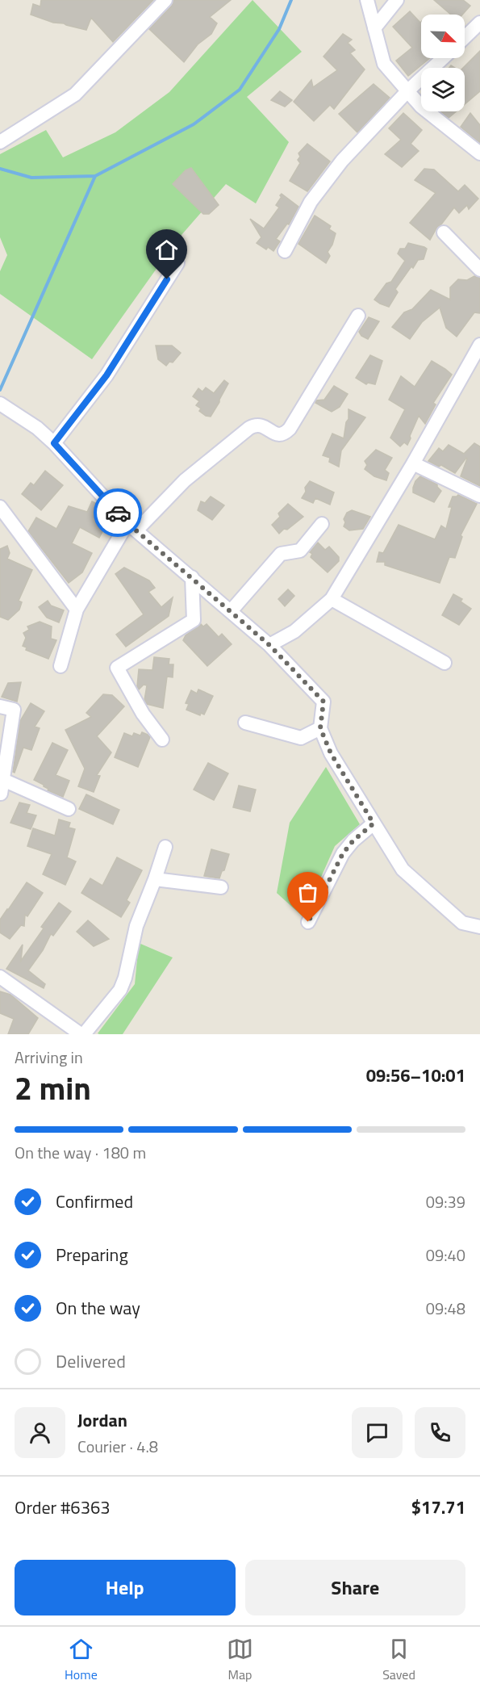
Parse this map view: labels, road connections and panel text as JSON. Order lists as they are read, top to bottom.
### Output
{
  "north": "bottom right",
  "page": {
    "heading": ["2 min", "Arriving in", "09:56–10:01"],
    "panel": [
      "Jordan",
      "Courier · 4.8",
      "Order #6363",
      "$17.71"
    ],
    "bar": "On the way · 180 m",
    "list": [
      ["Confirmed", "09:39"],
      ["Preparing", "09:40"],
      ["On the way", "09:48"],
      "Delivered"
    ],
    "buttons": ["Help", "Share"],
    "tabs": ["Home", "Map", "Saved"]
  }
}
